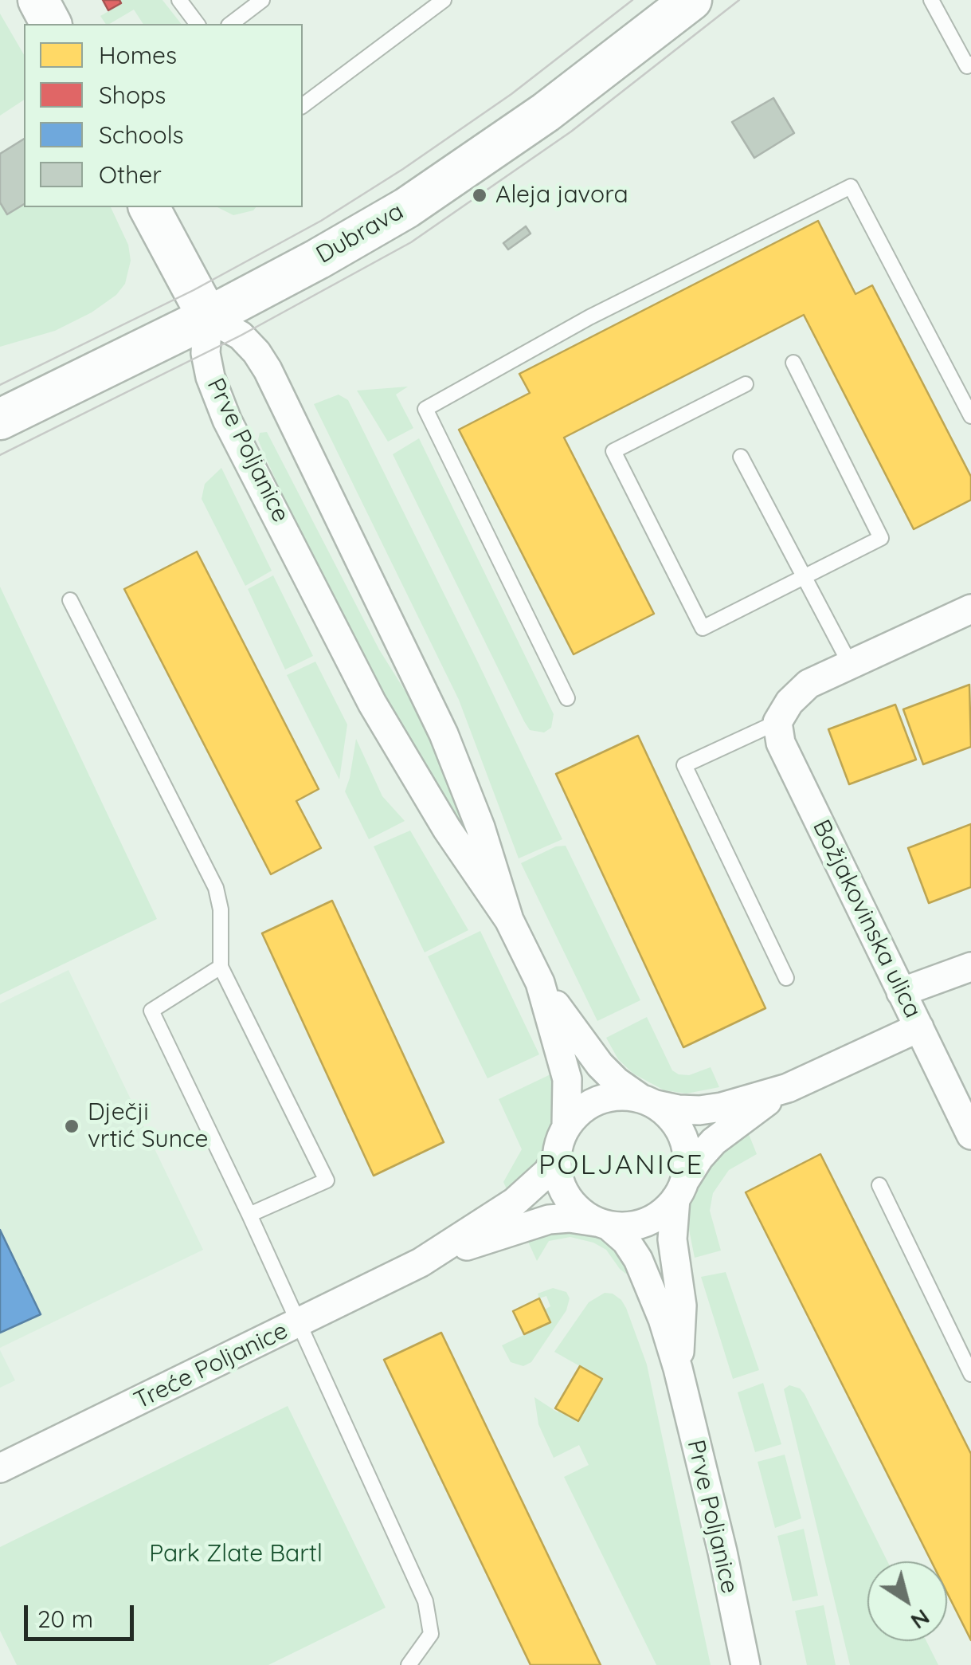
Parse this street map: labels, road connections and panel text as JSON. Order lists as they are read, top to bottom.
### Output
{
  "streets": {
    "main road": ["Dubrava"],
    "street": ["Prve Poljanice", "Božjakovinska ulica", "Treće Poljanice"]
  },
  "crossings": [
    ["Dubrava", "Prve Poljanice"],
    ["Prve Poljanice", "Treće Poljanice"]
  ],
  "districts": ["POLJANICE"],
  "parks": ["Park Zlate Bartl"],
  "places": ["Aleja javora", "Dječji vrtić Sunce"],
  "legend": [
    "Homes",
    "Shops",
    "Schools",
    "Other"
  ],
  "scale_bar": "20 m",
  "north": "bottom right"
}
